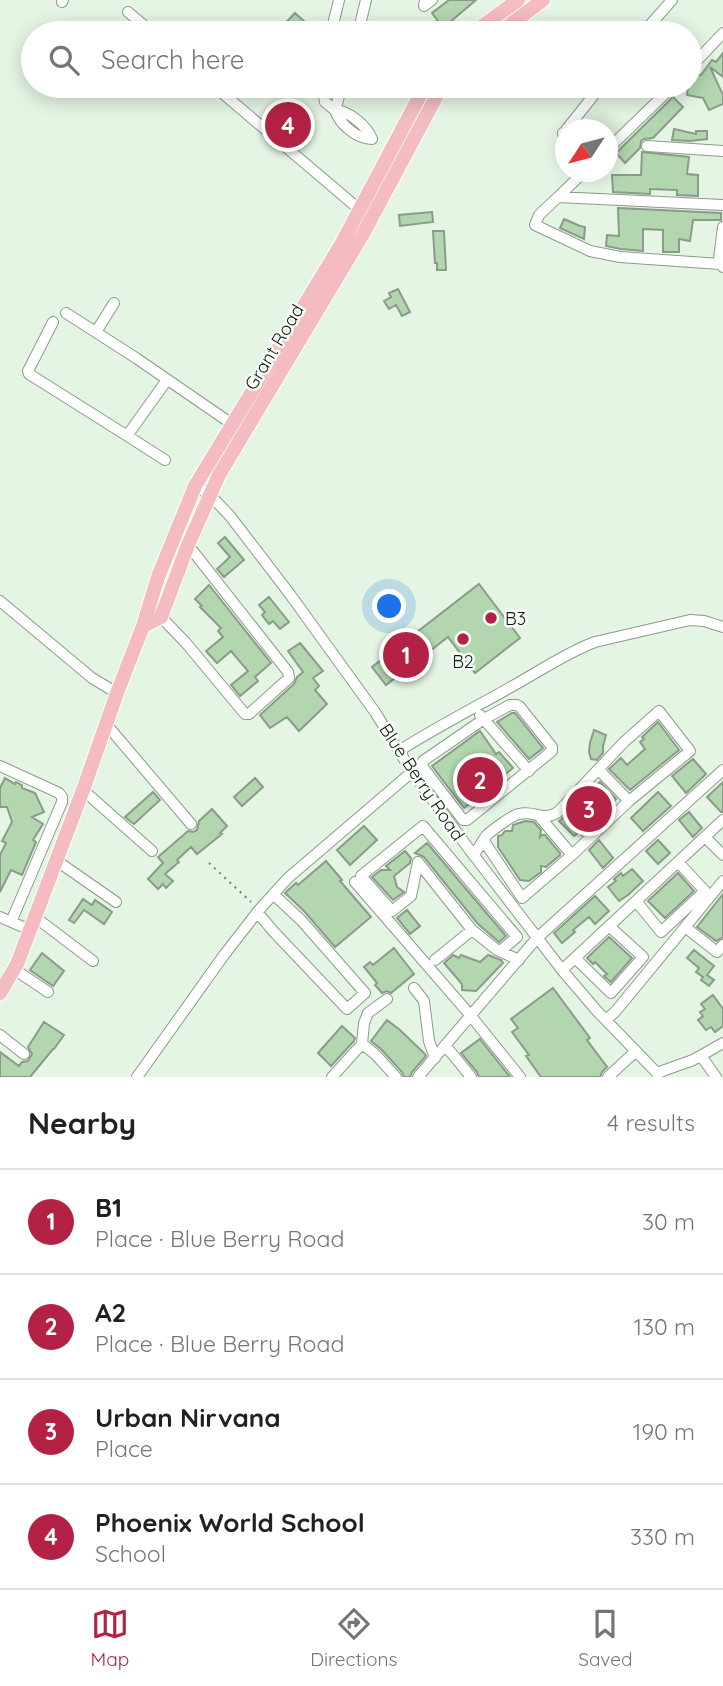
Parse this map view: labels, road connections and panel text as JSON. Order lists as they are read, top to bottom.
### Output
{
  "streets": {
    "main road": ["Grant Road"],
    "street": ["Blue Berry Road"]
  },
  "crossings": [
    ["Grant Road", "Blue Berry Road"]
  ],
  "places": ["B3", "B2"],
  "north": "bottom left",
  "page": {
    "search": "Search here",
    "pins": [
      "4",
      "1",
      "2",
      "3"
    ],
    "heading": ["Nearby", "4 results"],
    "list": [
      {
        "mark": "1",
        "name": "B1",
        "note": "Place · Blue Berry Road",
        "value": "30 m"
      },
      {
        "mark": "2",
        "name": "A2",
        "note": "Place · Blue Berry Road",
        "value": "130 m"
      },
      {
        "mark": "3",
        "name": "Urban Nirvana",
        "note": "Place",
        "value": "190 m"
      },
      {
        "mark": "4",
        "name": "Phoenix World School",
        "note": "School",
        "value": "330 m"
      }
    ],
    "nav": ["Map", "Directions", "Saved"]
  }
}
